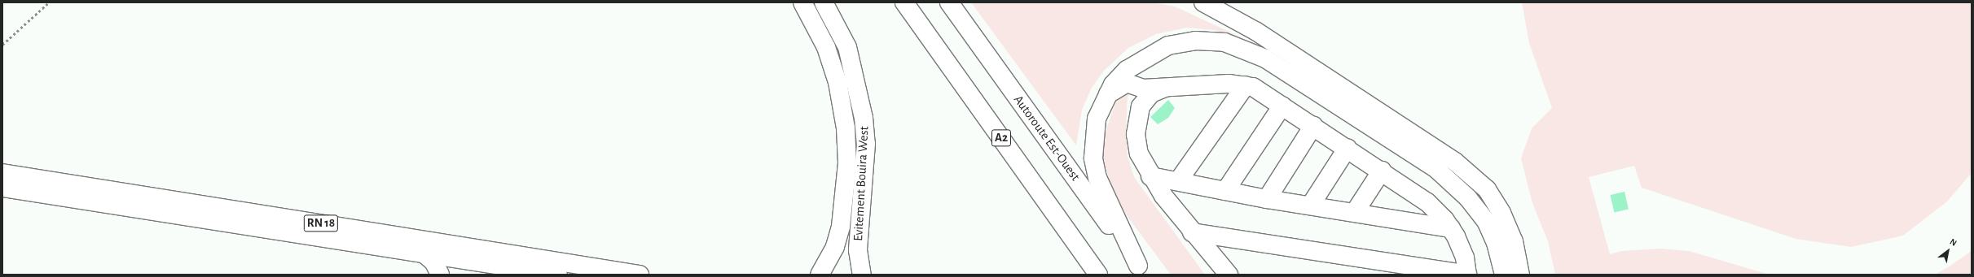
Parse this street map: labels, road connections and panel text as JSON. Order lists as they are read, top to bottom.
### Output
{
  "streets": {
    "main road": [
      "A2",
      "Autoroute Est-Ouest",
      "Evitement Bouira West",
      "RN 18"
    ]
  },
  "north": "top right"
}
